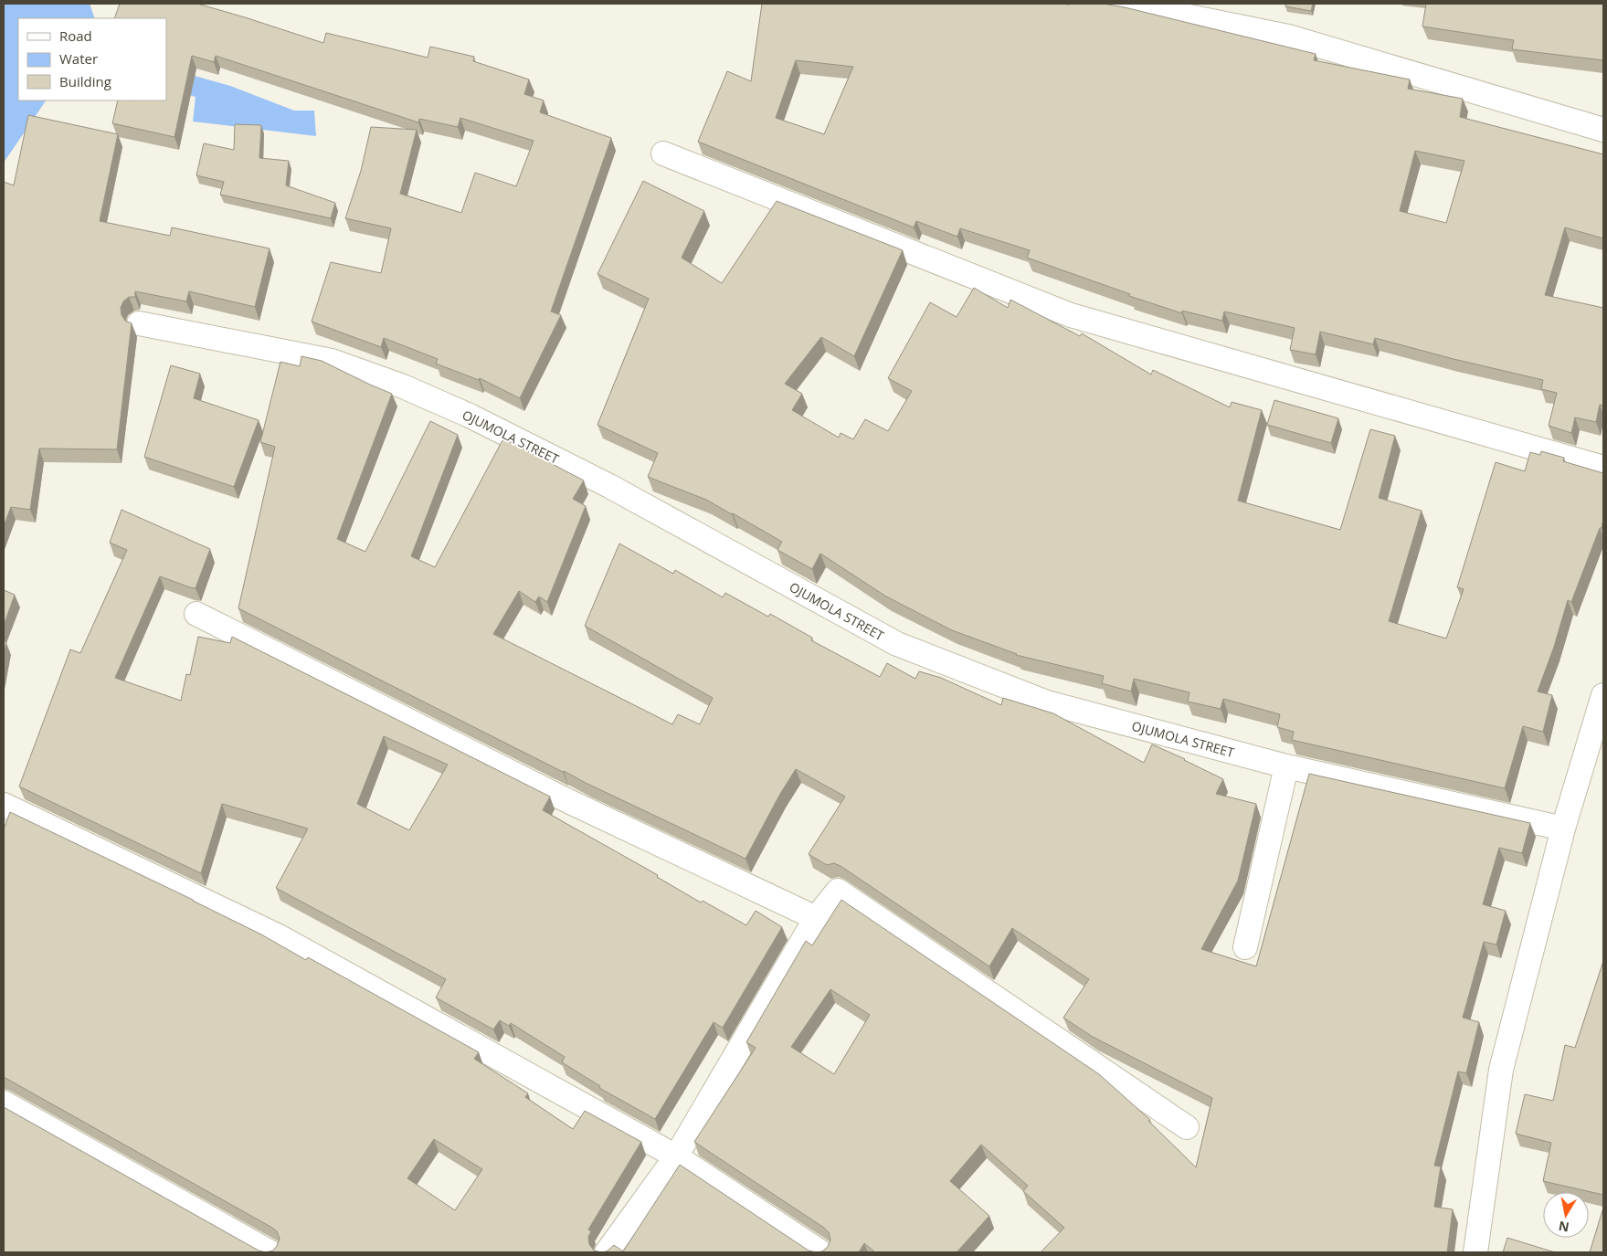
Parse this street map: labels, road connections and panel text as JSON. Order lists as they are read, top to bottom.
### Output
{
  "streets": {
    "street": ["OJUMOLA STREET"]
  },
  "legend": ["Road", "Water", "Building"],
  "north": "bottom"
}
